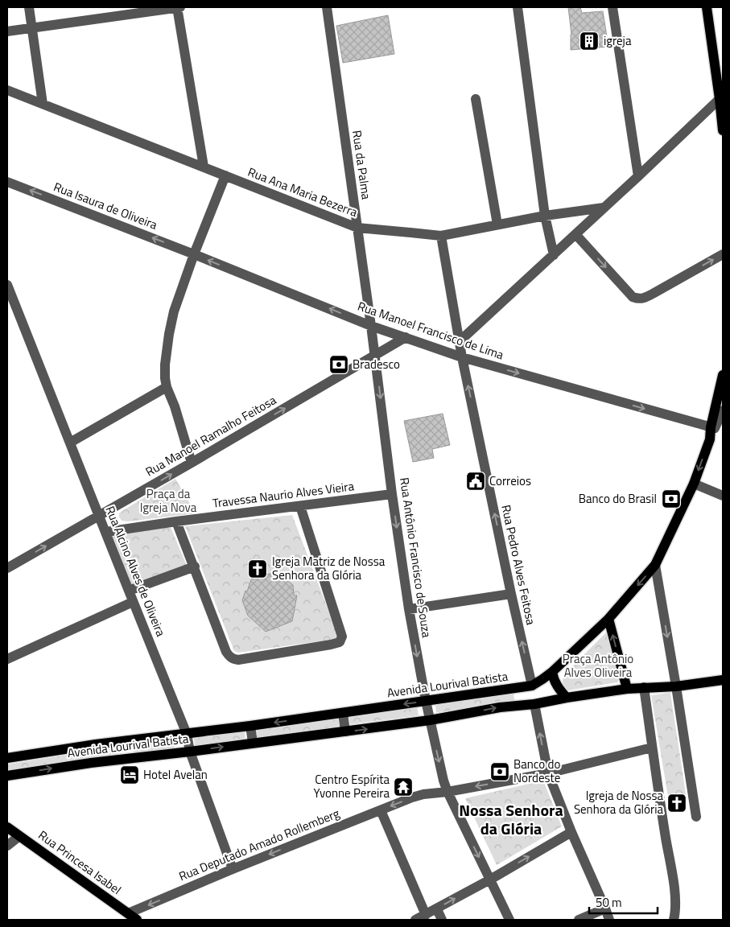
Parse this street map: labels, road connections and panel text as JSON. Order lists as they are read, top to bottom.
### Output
{
  "streets": {
    "main road": ["Avenida Lourival Batista", "Rua Princesa Isabel"],
    "street": [
      "Rua da Palma",
      "Rua Ana Maria Bezerra",
      "Rua Isaura de Oliveira",
      "Rua Manoel Francisco de Lima",
      "Rua Manoel Ramalho Feitosa",
      "Travessa Naurio Alves Vieira",
      "Rua Antônio Francisco de Souza",
      "Rua Pedro Alves Feitosa",
      "Rua Alcino Alves de Oliveira",
      "Rua Deputado Amado Rollemberg"
    ]
  },
  "crossings": [
    ["Rua da Palma", "Rua Ana Maria Bezerra"],
    ["Rua da Palma", "Rua Manoel Francisco de Lima"],
    ["Rua da Palma", "Rua Antônio Francisco de Souza"],
    ["Rua Ana Maria Bezerra", "Rua Pedro Alves Feitosa"],
    ["Rua Isaura de Oliveira", "Rua Manoel Francisco de Lima"],
    ["Rua Manoel Francisco de Lima", "Rua Manoel Ramalho Feitosa"],
    ["Rua Manoel Francisco de Lima", "Rua Antônio Francisco de Souza"],
    ["Rua Manoel Francisco de Lima", "Rua Pedro Alves Feitosa"],
    ["Rua Manoel Ramalho Feitosa", "Rua Antônio Francisco de Souza"],
    ["Rua Manoel Ramalho Feitosa", "Rua Alcino Alves de Oliveira"],
    ["Travessa Naurio Alves Vieira", "Rua Antônio Francisco de Souza"],
    ["Travessa Naurio Alves Vieira", "Rua Alcino Alves de Oliveira"],
    ["Rua Antônio Francisco de Souza", "Avenida Lourival Batista"],
    ["Rua Antônio Francisco de Souza", "Rua Deputado Amado Rollemberg"],
    ["Rua Pedro Alves Feitosa", "Avenida Lourival Batista"],
    ["Rua Alcino Alves de Oliveira", "Avenida Lourival Batista"],
    ["Rua Alcino Alves de Oliveira", "Rua Deputado Amado Rollemberg"],
    ["Rua Deputado Amado Rollemberg", "Rua Princesa Isabel"]
  ],
  "one_way": [
    "Rua Isaura de Oliveira",
    "Rua Antônio Francisco de Souza",
    "Rua Pedro Alves Feitosa",
    "Rua Deputado Amado Rollemberg"
  ],
  "districts": ["Nossa Senhora da Glória"],
  "parks": ["Praça da Igreja Nova", "Praça Antônio Alves Oliveira"],
  "places": {
    "building": ["igreja"],
    "bank": ["Bradesco", "Banco do Brasil", "Banco do Nordeste"],
    "public building": ["Correios"],
    "church": ["Igreja Matriz de Nossa Senhora da Glória", "Igreja de Nossa Senhora da Glória"],
    "hotel": ["Hotel Avelan"],
    "temple": ["Centro Espírita Yvonne Pereira"]
  },
  "scale_bar": "50 m"
}
